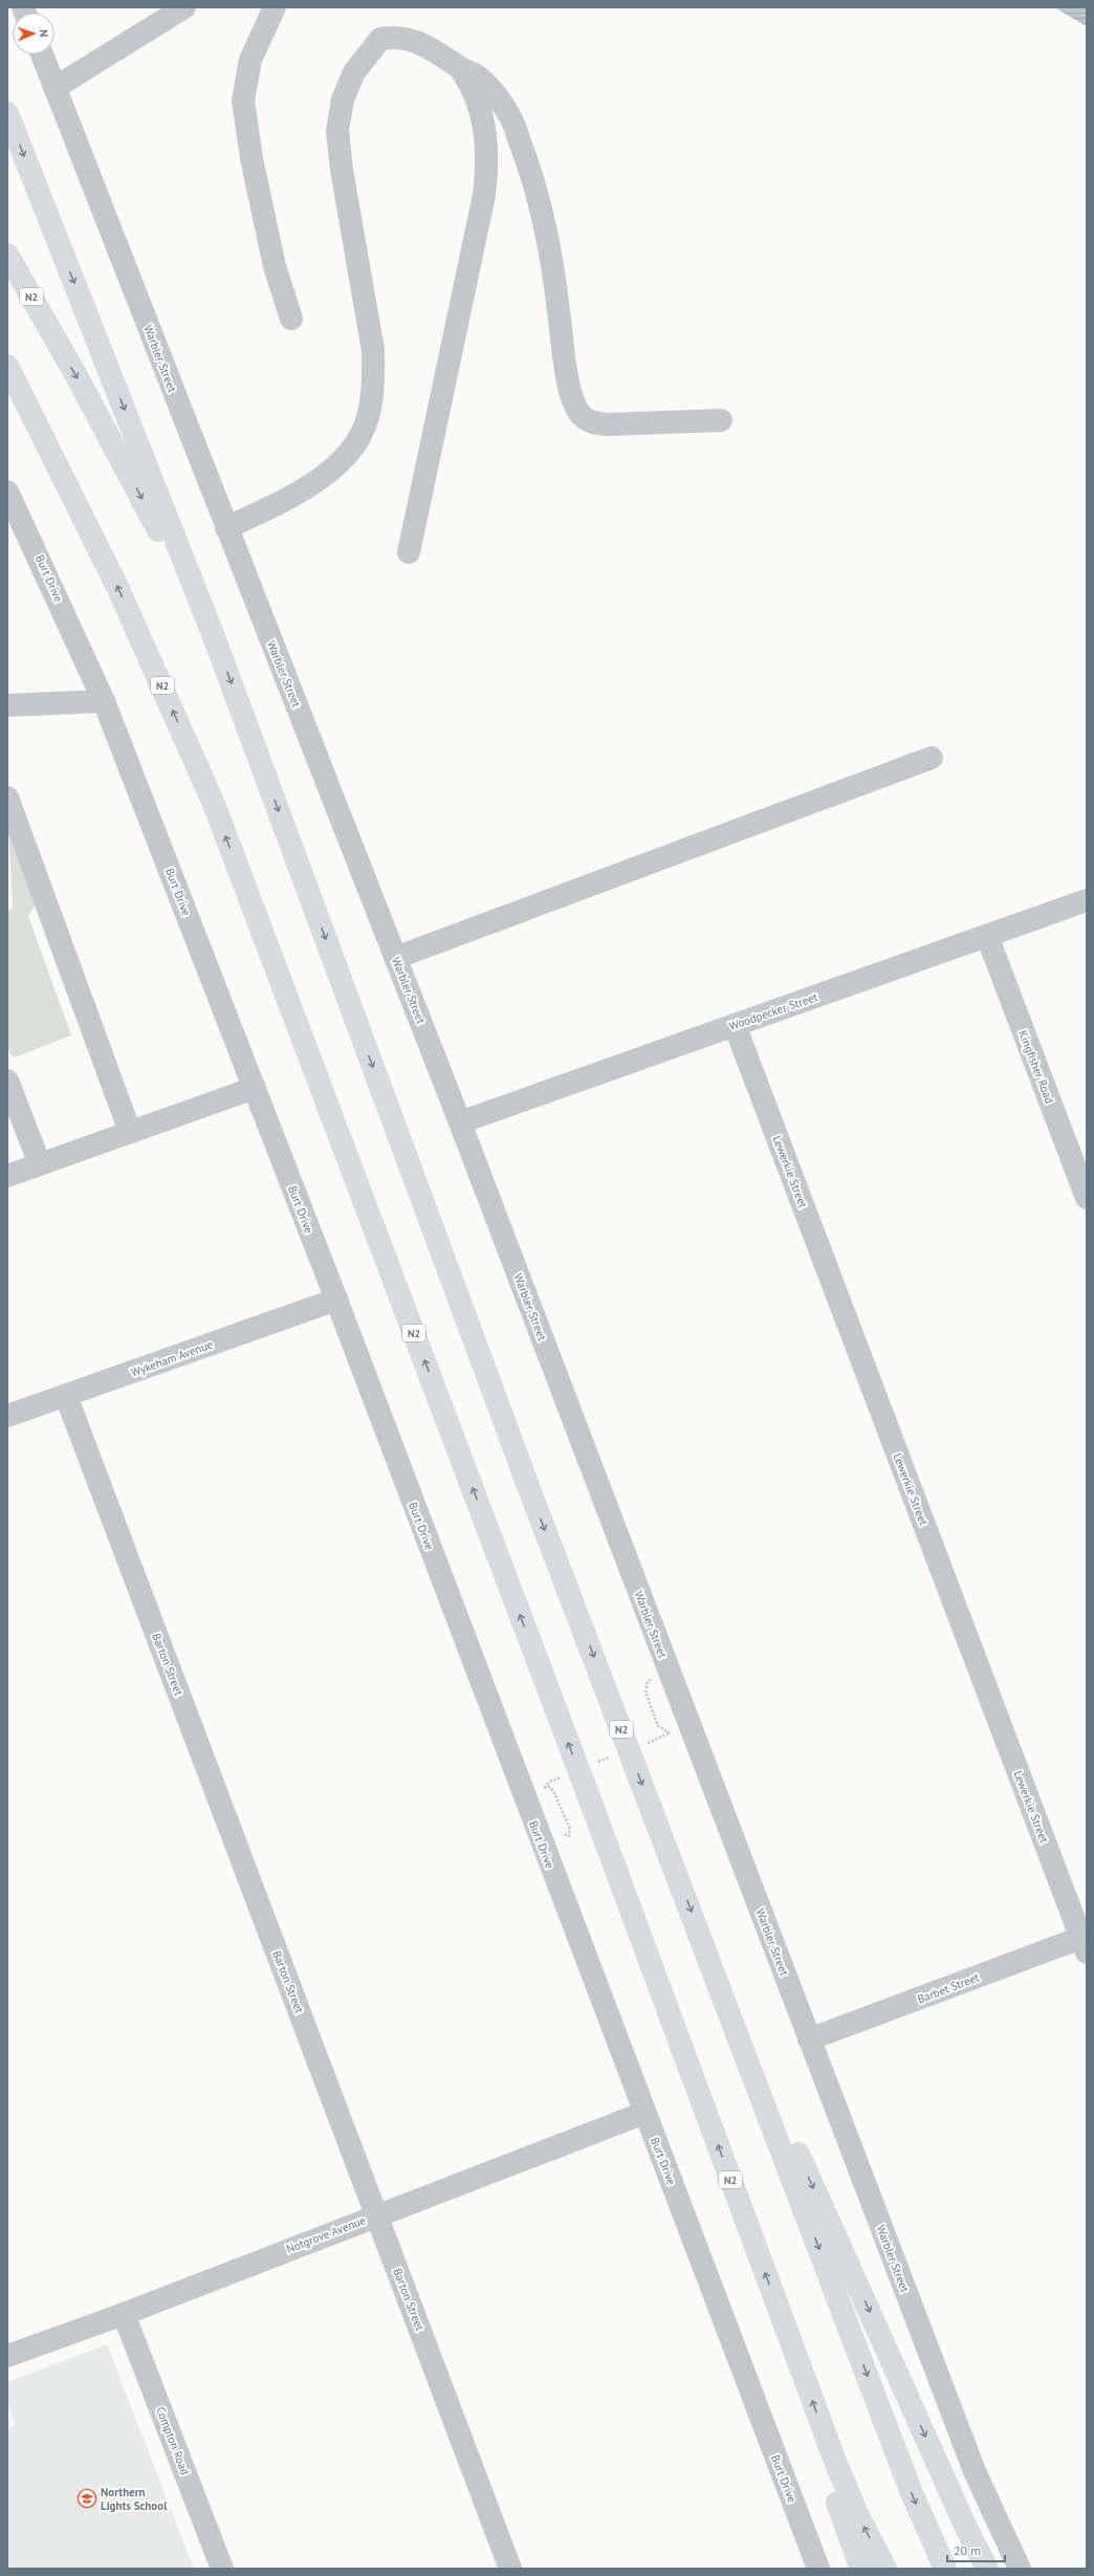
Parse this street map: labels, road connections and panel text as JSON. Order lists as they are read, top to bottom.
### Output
{
  "streets": {
    "highway": ["N2"],
    "street": [
      "Warbler Street",
      "Burt Drive",
      "Woodpecker Street",
      "Kingfisher Road",
      "Lewerkie Street",
      "Wykeham Avenue",
      "Barton Street",
      "Barbet Street",
      "Notgrove Avenue",
      "Compton Road"
    ]
  },
  "crossings": [
    ["Warbler Street", "Woodpecker Street"],
    ["Warbler Street", "Barbet Street"],
    ["Burt Drive", "Wykeham Avenue"],
    ["Burt Drive", "Notgrove Avenue"],
    ["Woodpecker Street", "Kingfisher Road"],
    ["Woodpecker Street", "Lewerkie Street"],
    ["Lewerkie Street", "Barbet Street"],
    ["Wykeham Avenue", "Barton Street"],
    ["Barton Street", "Notgrove Avenue"],
    ["Notgrove Avenue", "Compton Road"]
  ],
  "places": {
    "school or university": ["Northern Lights School"]
  },
  "scale_bar": "20 m",
  "north": "right"
}
